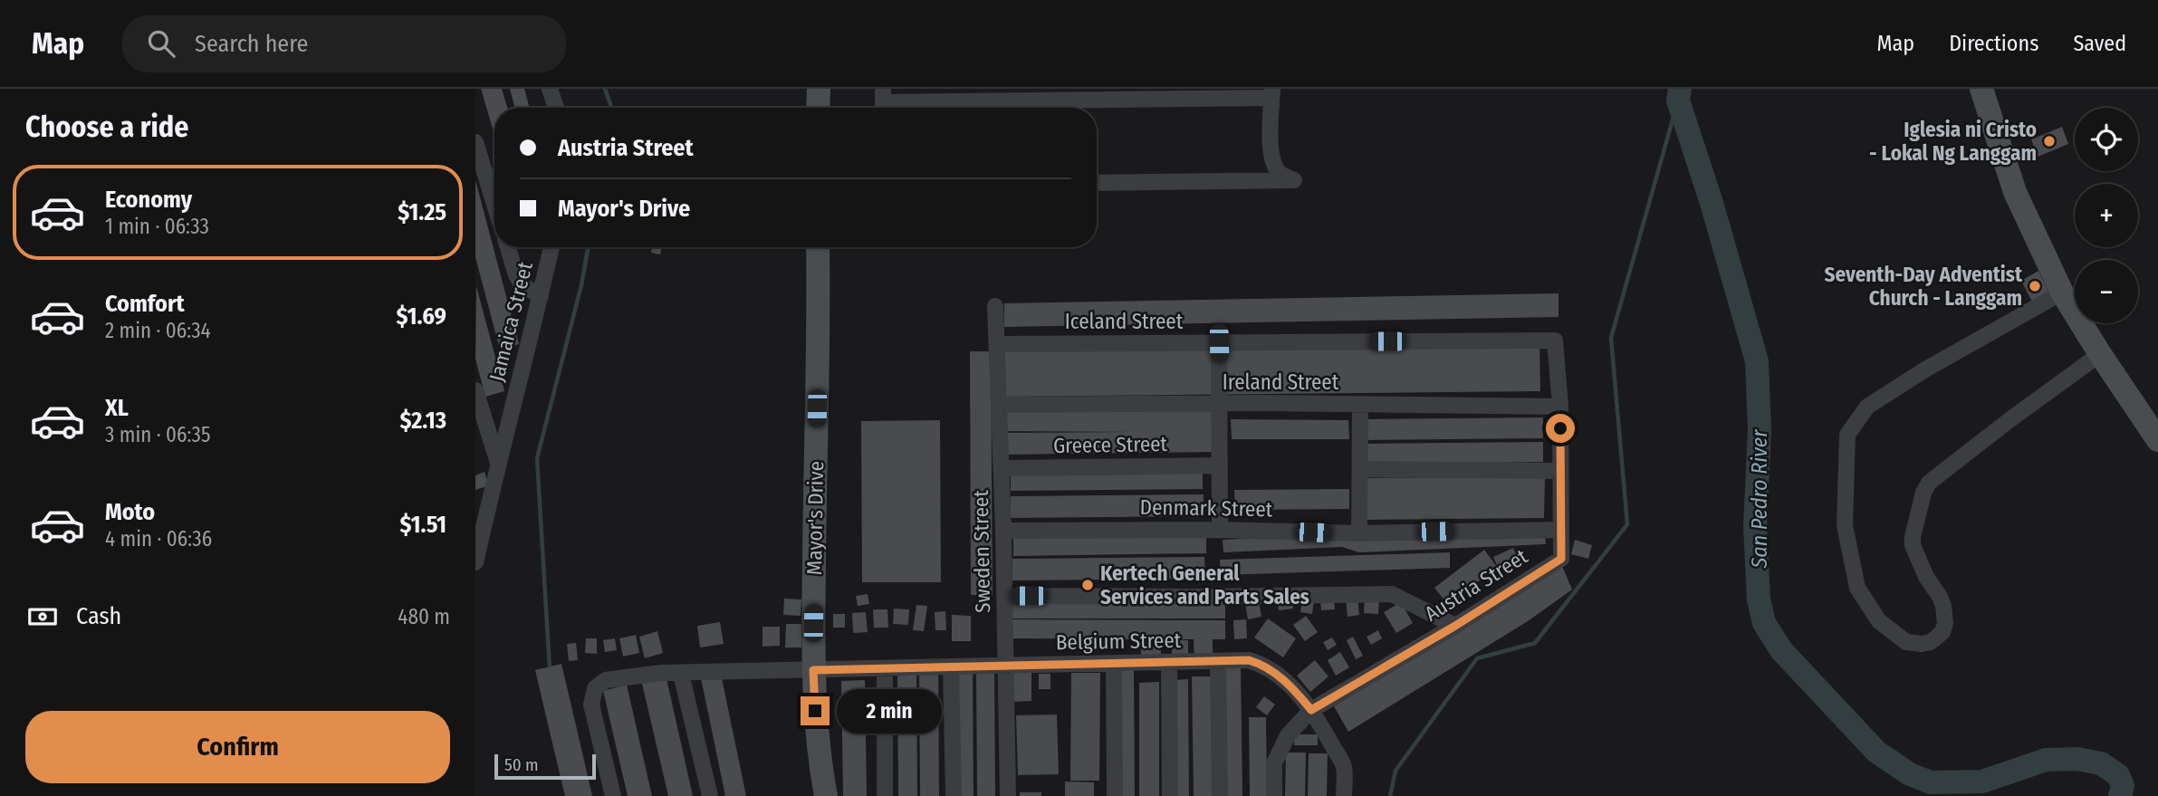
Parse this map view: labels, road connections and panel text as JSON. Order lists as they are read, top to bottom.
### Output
{
  "streets": {
    "street": [
      "Jamaica Street",
      "Iceland Street",
      "Ireland Street",
      "Greece Street",
      "Denmark Street",
      "Mayor's Drive",
      "Sweden Street",
      "Austria Street",
      "Belgium Street"
    ]
  },
  "crossings": [
    ["Iceland Street", "Sweden Street"],
    ["Iceland Street", "Austria Street"],
    ["Ireland Street", "Sweden Street"],
    ["Ireland Street", "Austria Street"],
    ["Greece Street", "Sweden Street"],
    ["Denmark Street", "Sweden Street"],
    ["Denmark Street", "Austria Street"],
    ["Mayor's Drive", "Belgium Street"],
    ["Sweden Street", "Belgium Street"],
    ["Austria Street", "Belgium Street"]
  ],
  "water": ["San Pedro River"],
  "places": ["Iglesia ni Cristo - Lokal Ng Langgam", "Seventh-Day Adventist Church - Langgam", "Kertech General Services and Parts Sales"],
  "scale_bar": "50 m",
  "page": {
    "header": "Map",
    "search": "Search here",
    "nav": ["Map", "Directions", "Saved"],
    "heading": "Choose a ride",
    "map_buttons": ["+", "−"],
    "banner": ["Austria Street", "Mayor's Drive"],
    "list": [
      {
        "name": "Economy",
        "note": "1 min · 06:33",
        "value": "$1.25"
      },
      {
        "name": "Comfort",
        "note": "2 min · 06:34",
        "value": "$1.69"
      },
      {
        "name": "XL",
        "note": "3 min · 06:35",
        "value": "$2.13"
      },
      {
        "name": "Moto",
        "note": "4 min · 06:36",
        "value": "$1.51"
      }
    ],
    "pay": ["Cash", "480 m"],
    "bubble": "2 min",
    "buttons": "Confirm",
    "scale": "50 m"
  }
}
